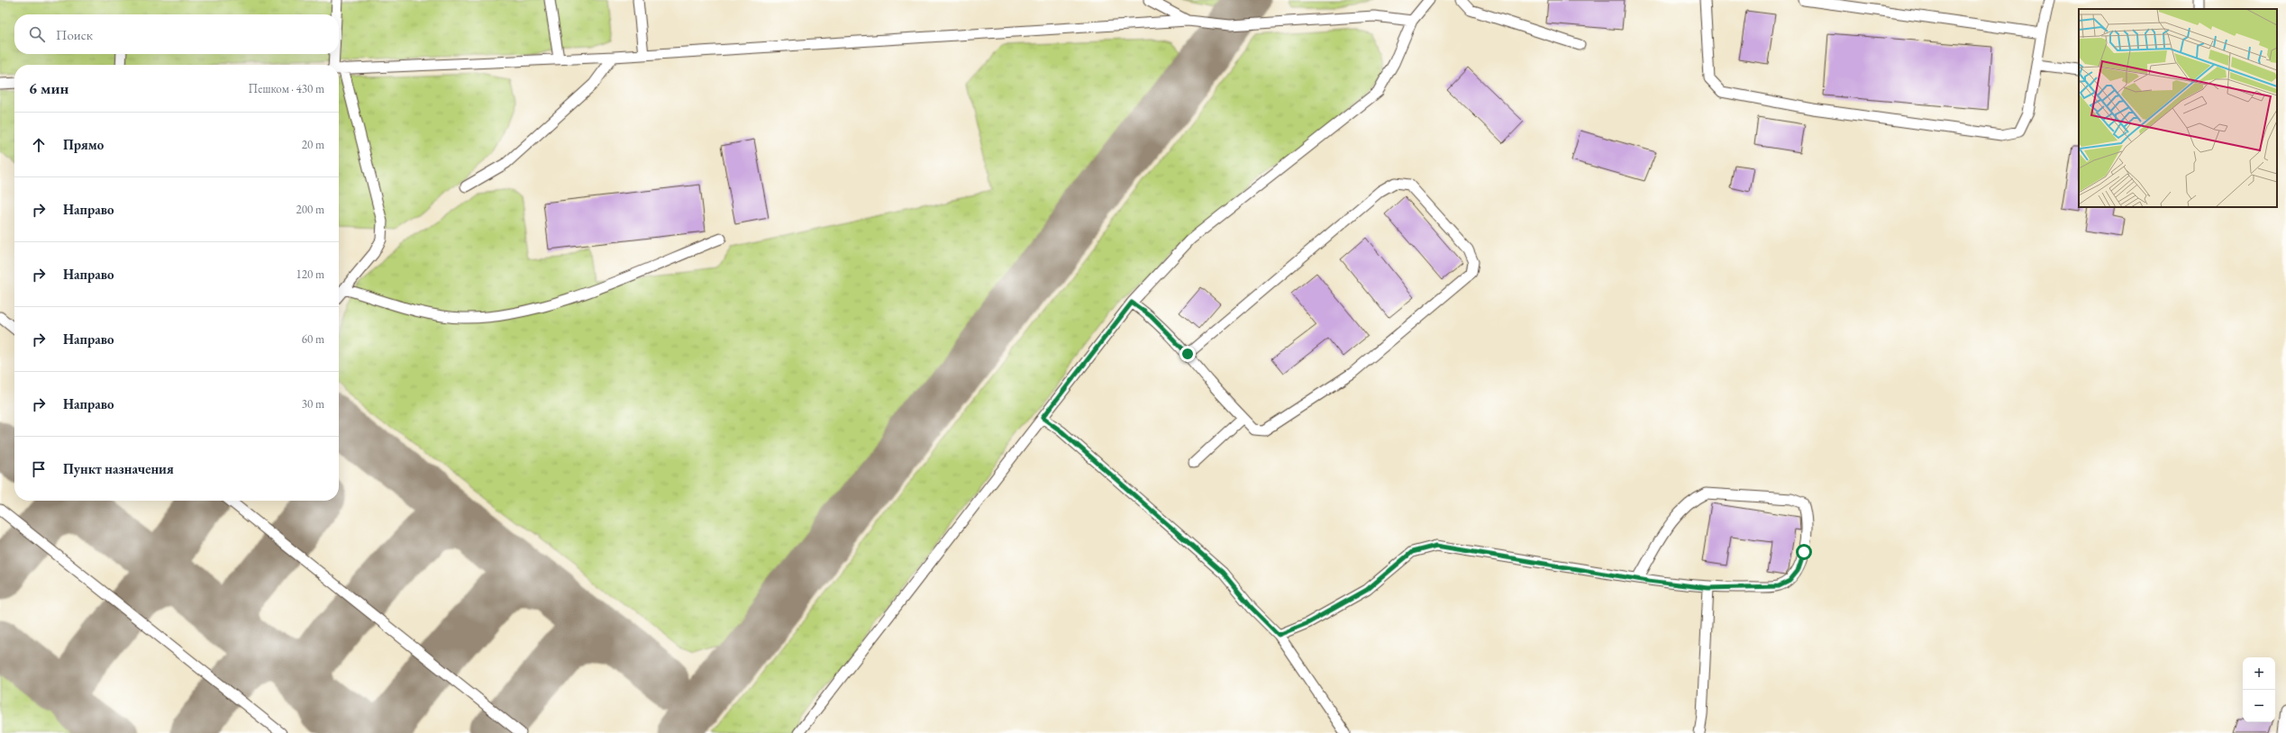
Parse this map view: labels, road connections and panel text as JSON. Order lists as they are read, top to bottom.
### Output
{
  "page": {
    "search": "Поиск",
    "heading": ["6 мин", "Пешком · 430 m"],
    "list": [
      ["Прямо", "20 m"],
      ["Направо", "200 m"],
      ["Направо", "120 m"],
      ["Направо", "60 m"],
      ["Направо", "30 m"],
      "Пункт назначения"
    ],
    "map_buttons": ["+", "−"]
  }
}
